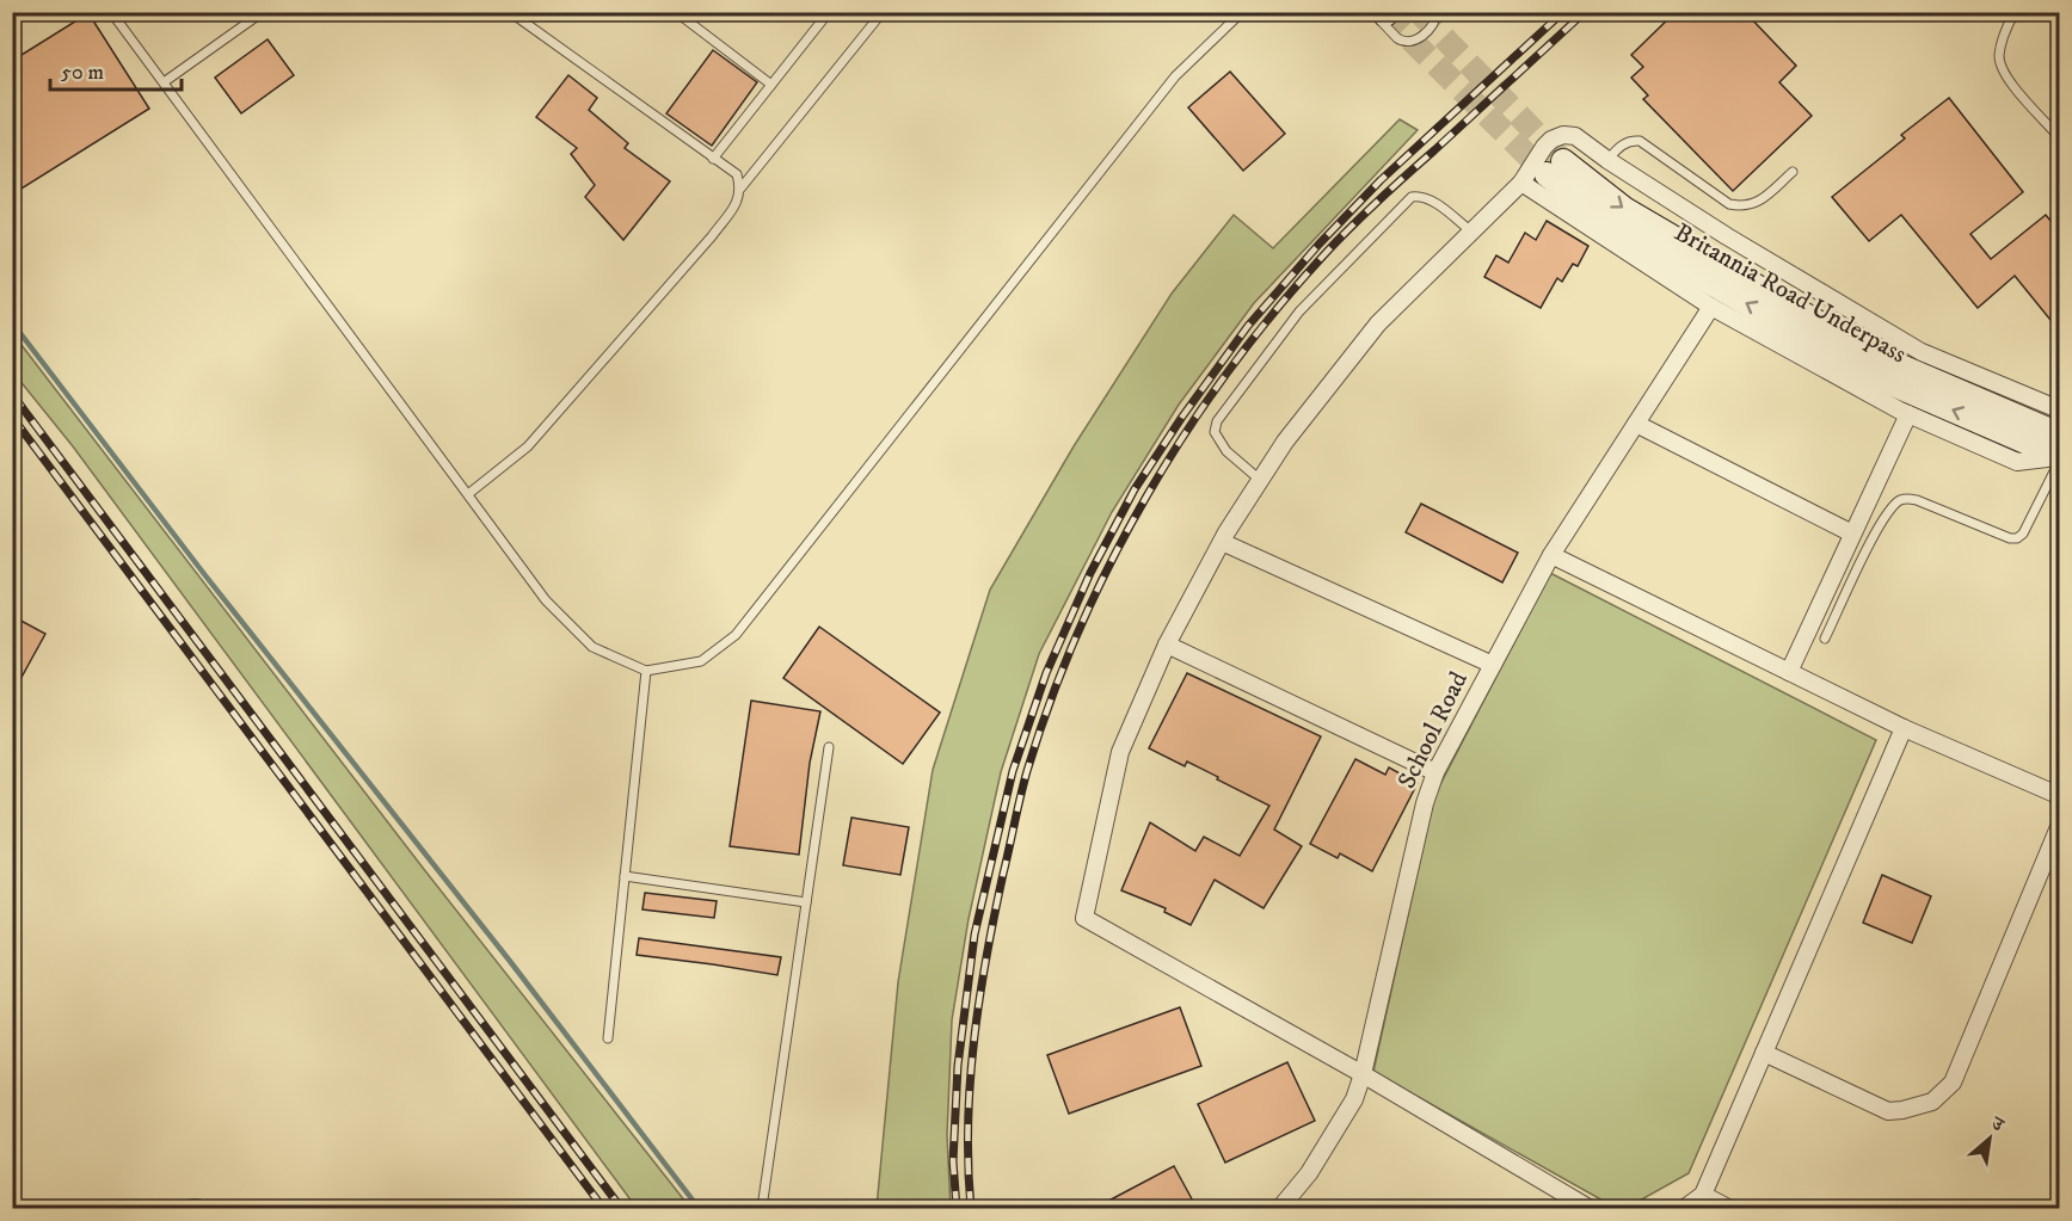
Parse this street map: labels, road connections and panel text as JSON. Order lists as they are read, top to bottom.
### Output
{
  "streets": {
    "main road": ["Britannia Road Underpass"],
    "street": ["School Road"]
  },
  "scale_bar": "50 m",
  "north": "top right"
}
